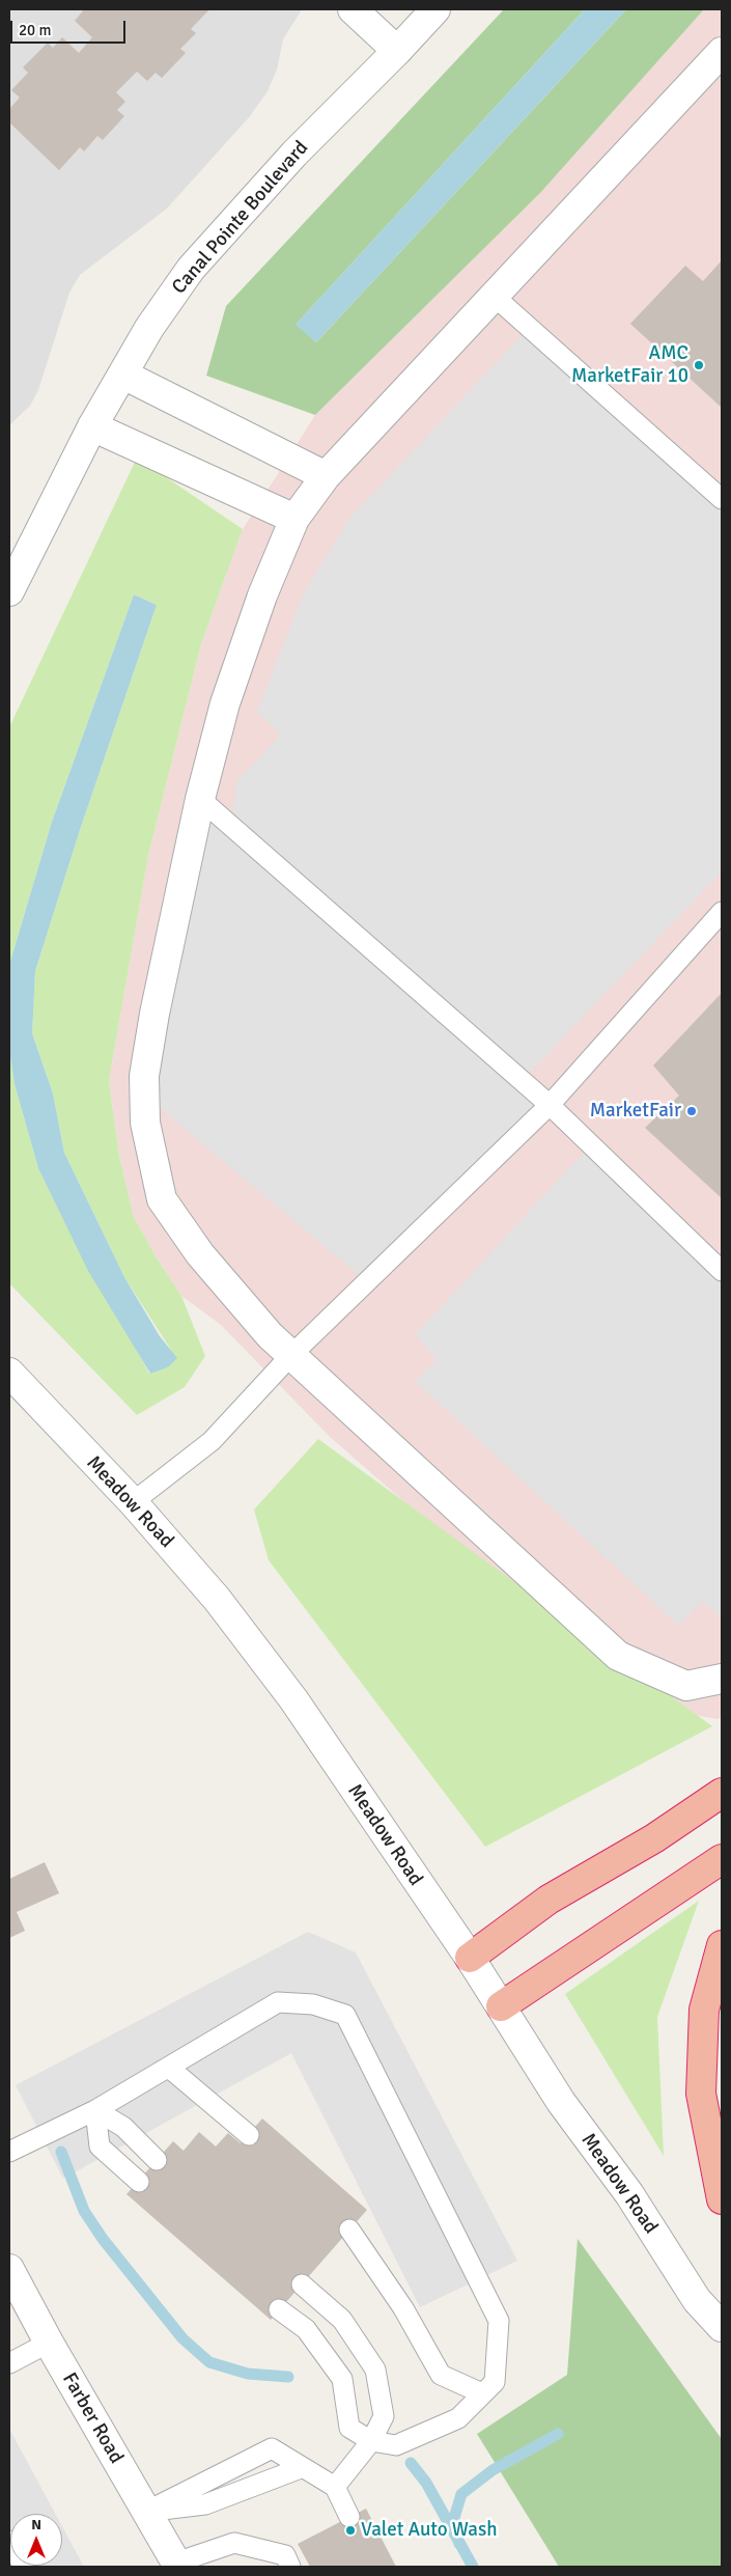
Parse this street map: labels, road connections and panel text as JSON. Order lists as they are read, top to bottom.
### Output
{
  "streets": {
    "street": ["Canal Pointe Boulevard", "Meadow Road", "Farber Road"]
  },
  "places": ["AMC MarketFair 10", "MarketFair", "Valet Auto Wash"],
  "scale_bar": "20 m",
  "north": "top"
}
